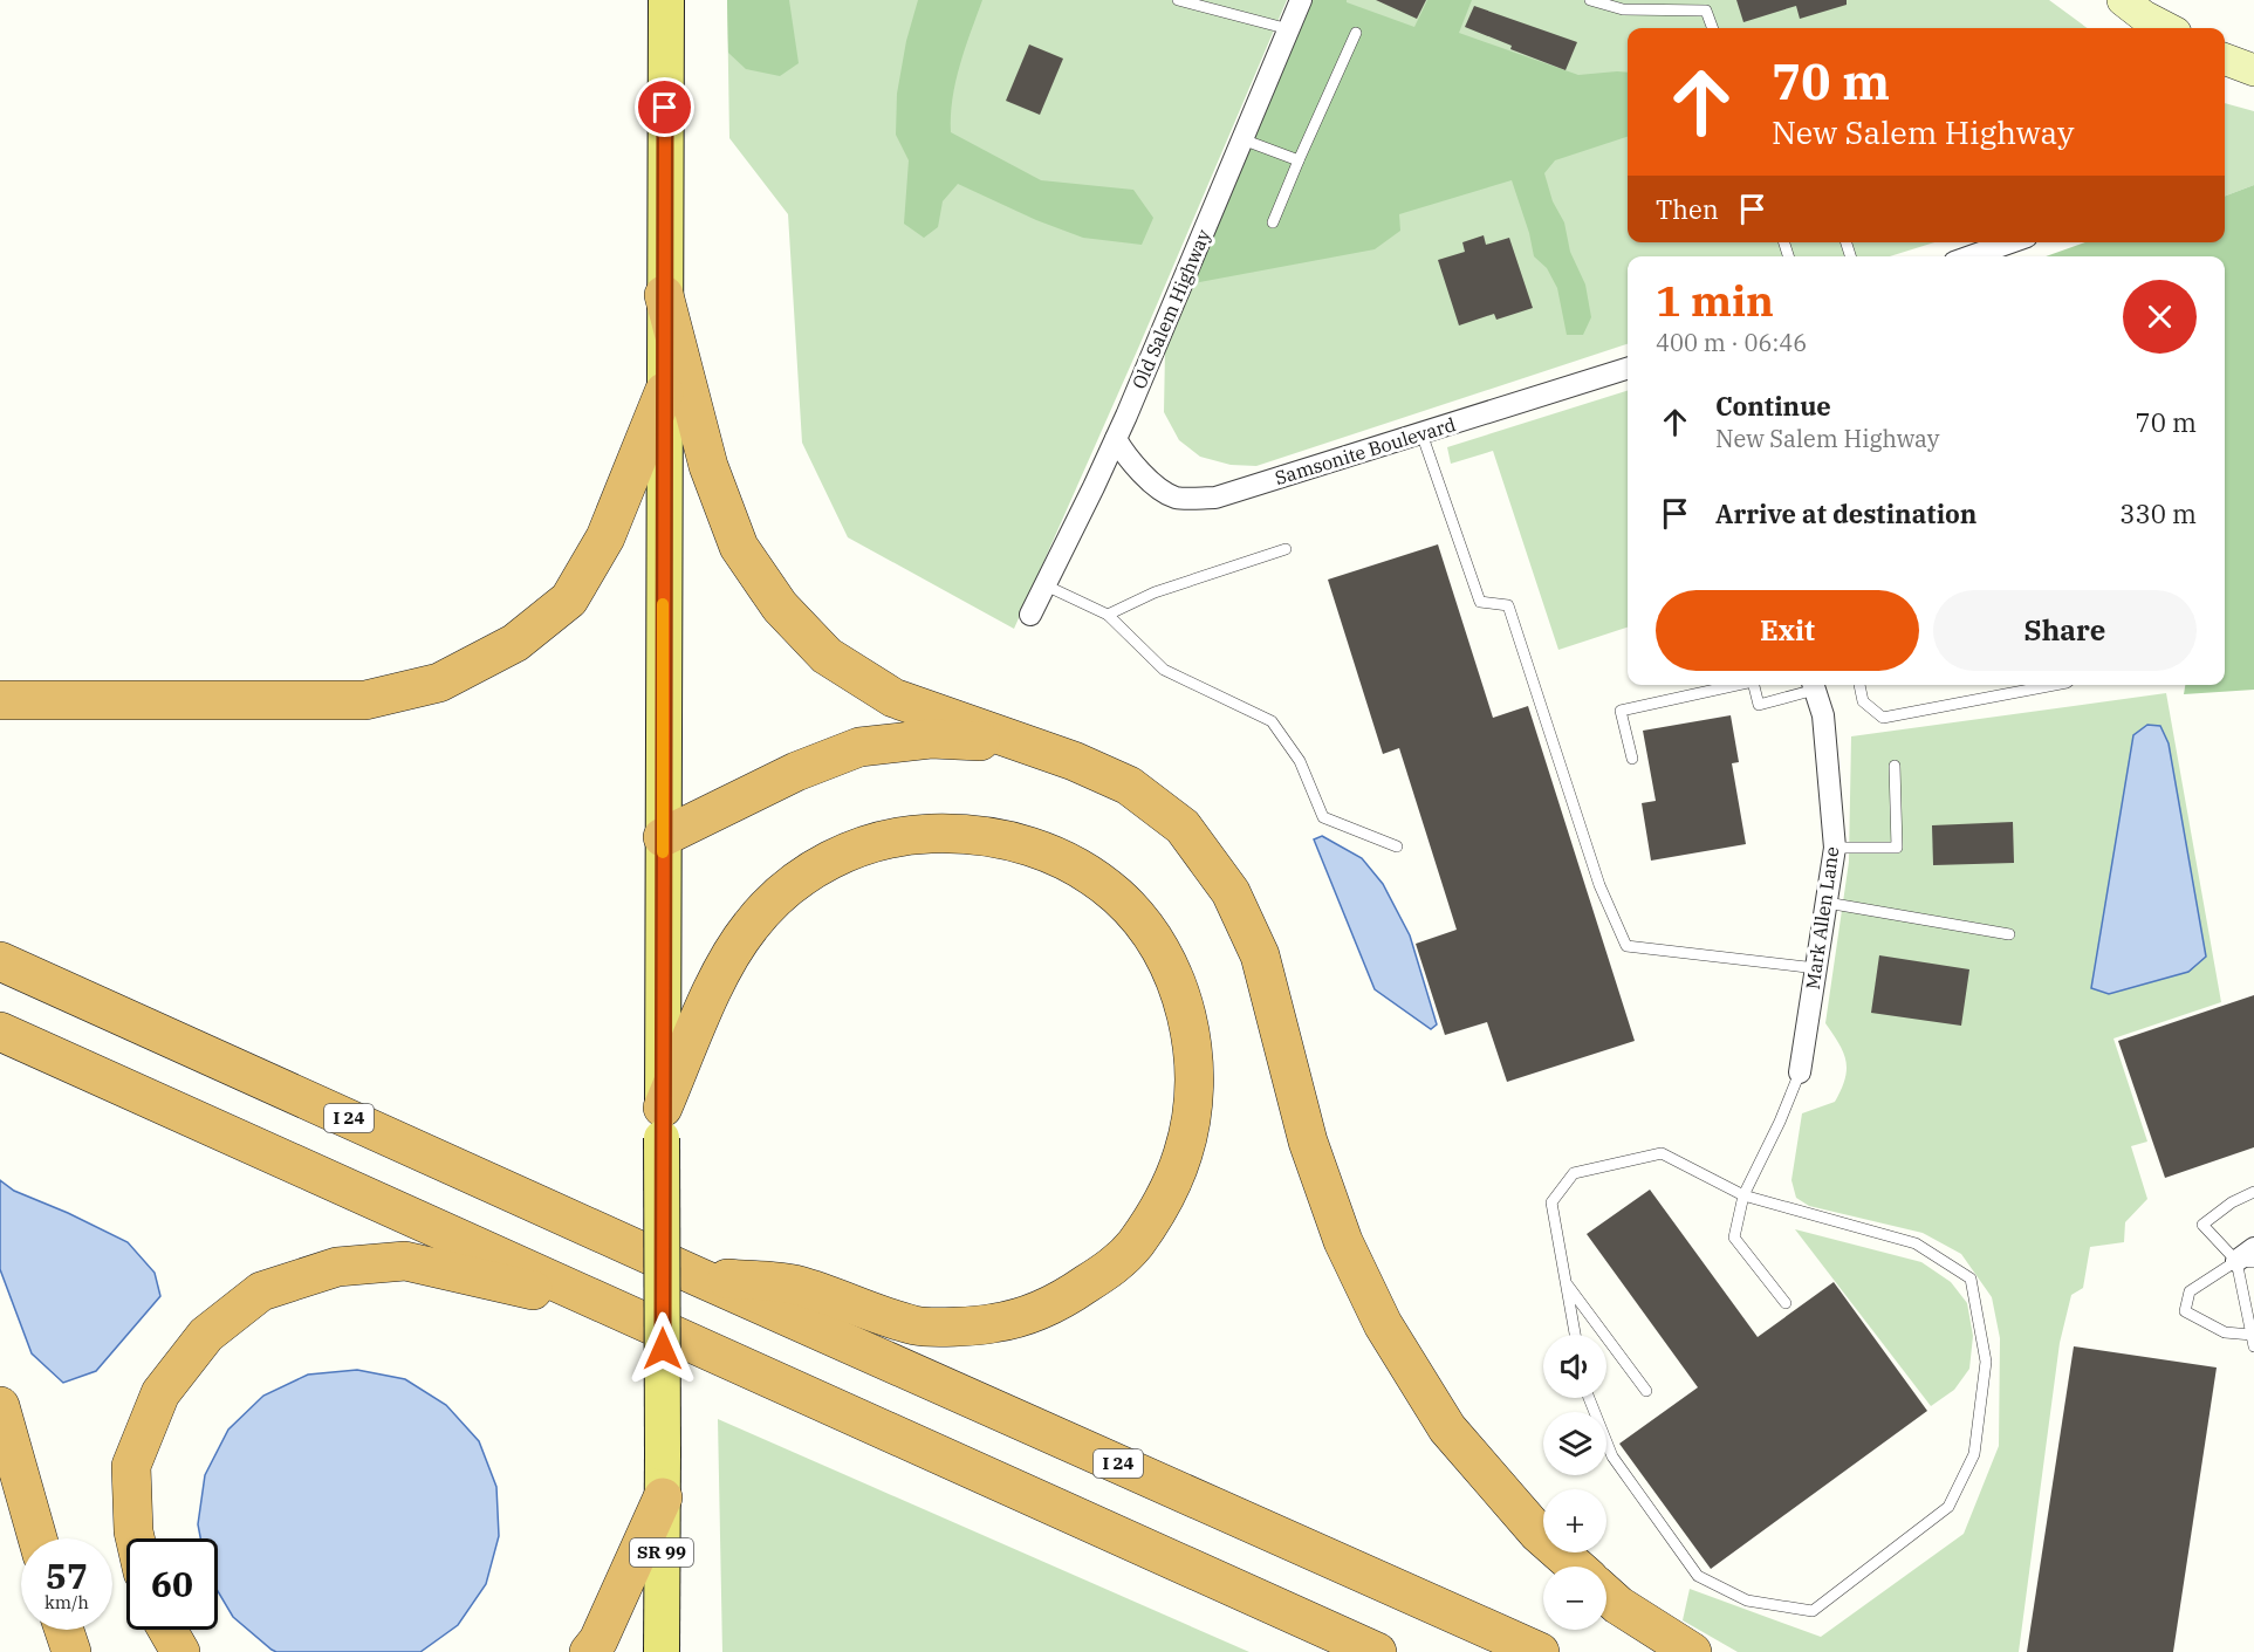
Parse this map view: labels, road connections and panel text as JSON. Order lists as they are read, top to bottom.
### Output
{
  "streets": {
    "highway": ["I 24"],
    "main road": ["SR 99"],
    "street": ["Old Salem Highway", "Samsonite Boulevard", "Mark Allen Lane"]
  },
  "crossings": [
    ["Old Salem Highway", "Samsonite Boulevard"]
  ],
  "page": {
    "turn": ["70 m", "New Salem Highway"],
    "then": "Then",
    "heading": ["1 min", "400 m · 06:46"],
    "list": [
      {
        "name": "Continue",
        "note": "New Salem Highway",
        "value": "70 m"
      },
      {
        "name": "Arrive at destination",
        "value": "330 m"
      }
    ],
    "buttons": ["Exit", "Share"],
    "map_buttons": ["+", "−"],
    "speed": "57 km/h",
    "limit": "60"
  }
}
